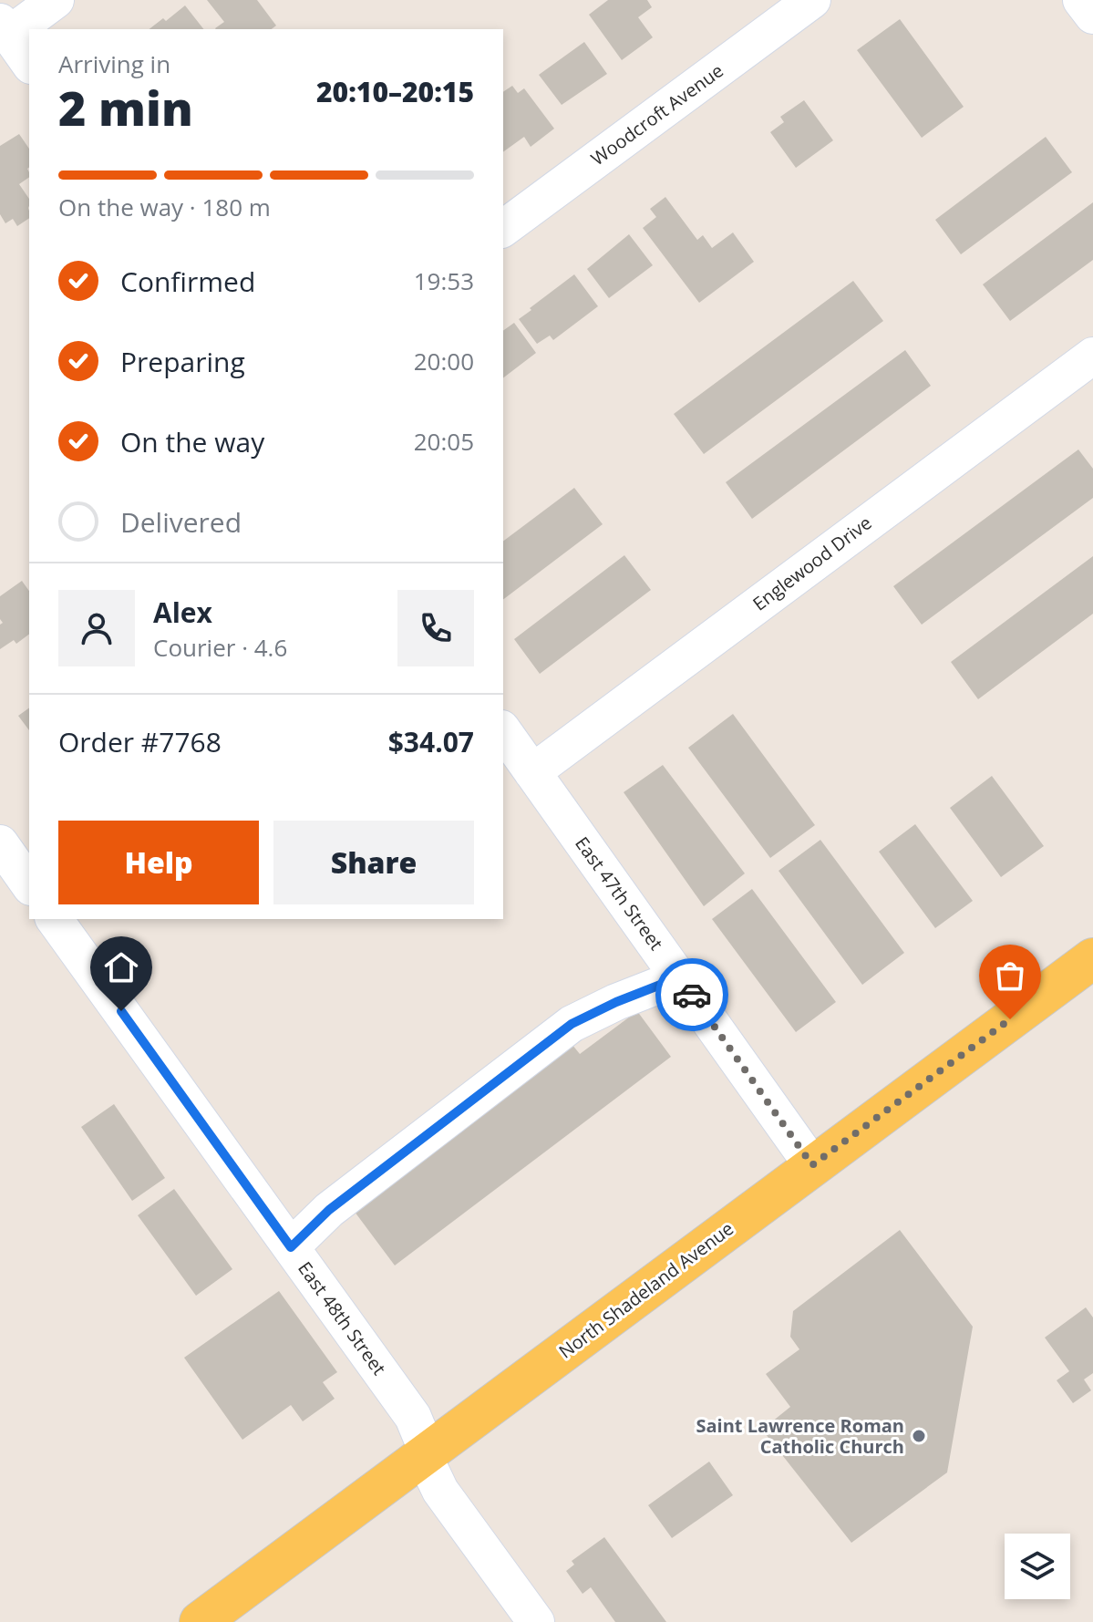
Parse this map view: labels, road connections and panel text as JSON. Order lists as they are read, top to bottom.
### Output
{
  "streets": {
    "main road": ["North Shadeland Avenue"],
    "street": [
      "Woodcroft Avenue",
      "Englewood Drive",
      "East 47th Street",
      "East 48th Street"
    ]
  },
  "crossings": [
    ["Englewood Drive", "East 47th Street"],
    ["East 47th Street", "North Shadeland Avenue"],
    ["North Shadeland Avenue", "East 48th Street"]
  ],
  "places": ["Saint Lawrence Roman Catholic Church"],
  "page": {
    "heading": ["2 min", "Arriving in", "20:10–20:15"],
    "panel": [
      "Alex",
      "Courier · 4.6",
      "Order #7768",
      "$34.07"
    ],
    "bar": "On the way · 180 m",
    "list": [
      ["Confirmed", "19:53"],
      ["Preparing", "20:00"],
      ["On the way", "20:05"],
      "Delivered"
    ],
    "buttons": ["Help", "Share"]
  }
}
